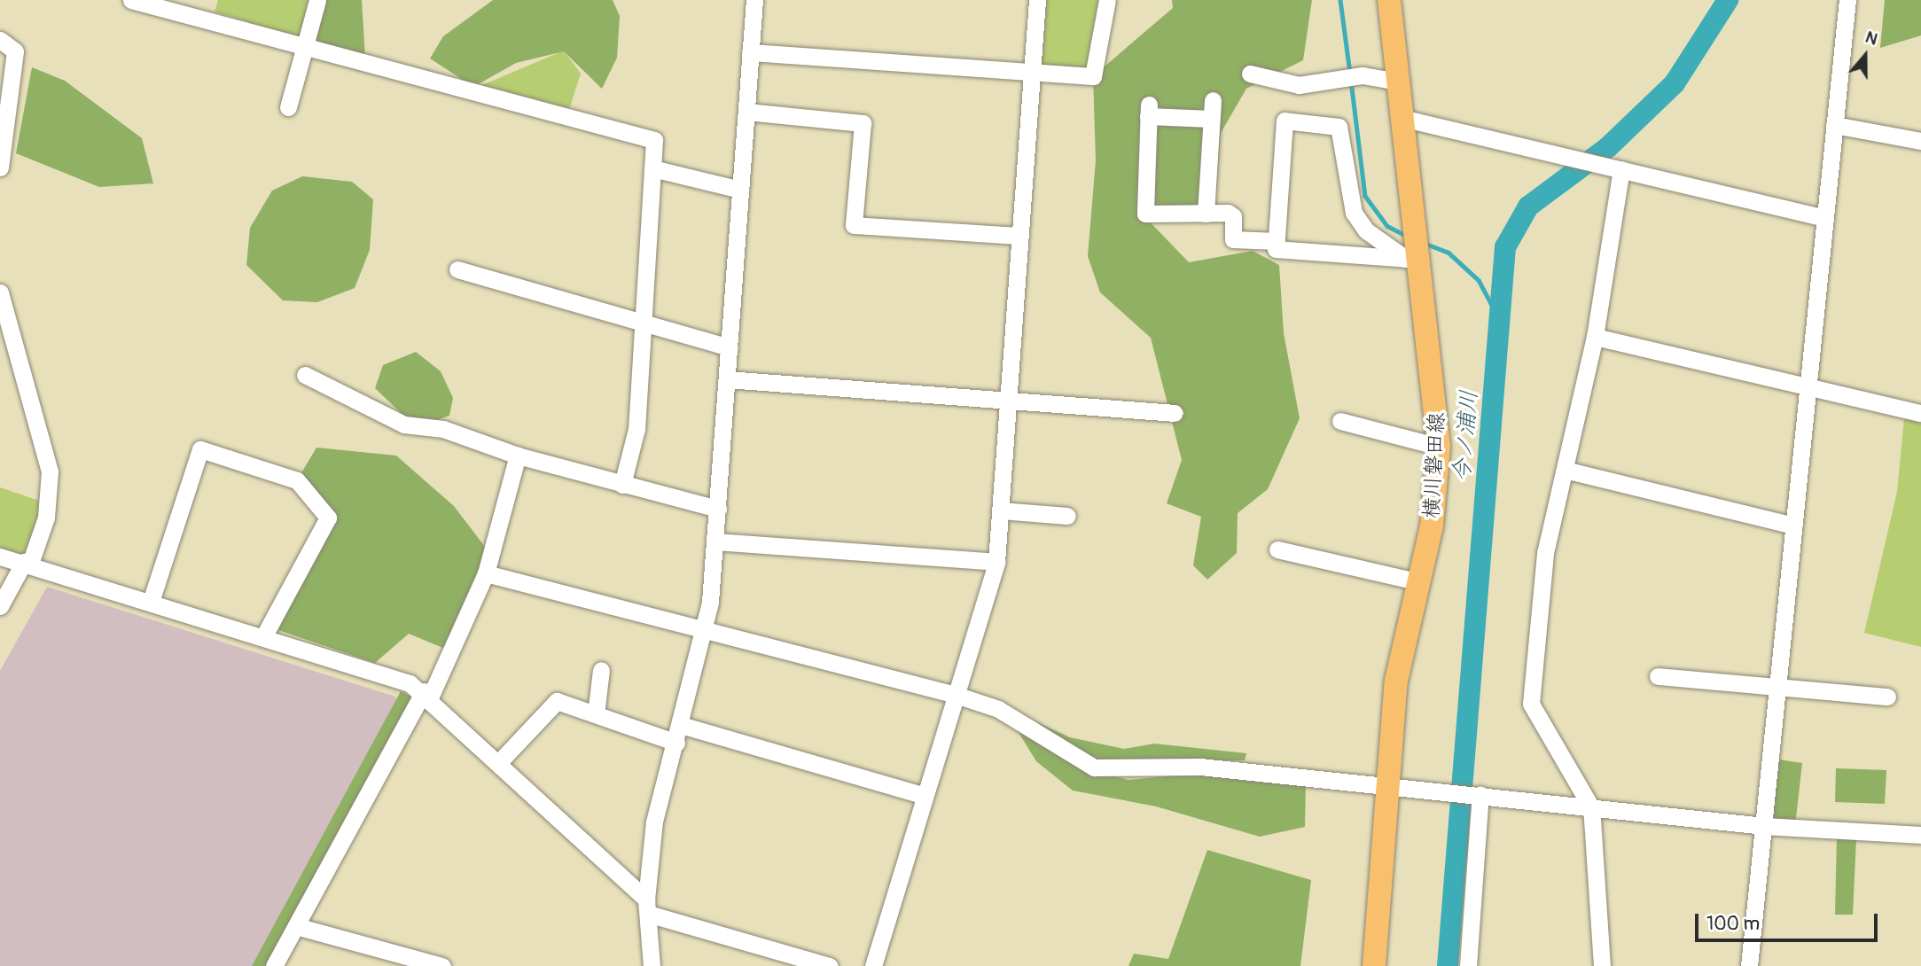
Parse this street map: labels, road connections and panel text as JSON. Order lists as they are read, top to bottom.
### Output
{
  "streets": {
    "main road": ["横川磐田線"]
  },
  "water": ["今ノ浦川"],
  "scale_bar": "100 m",
  "north": "top"
}
